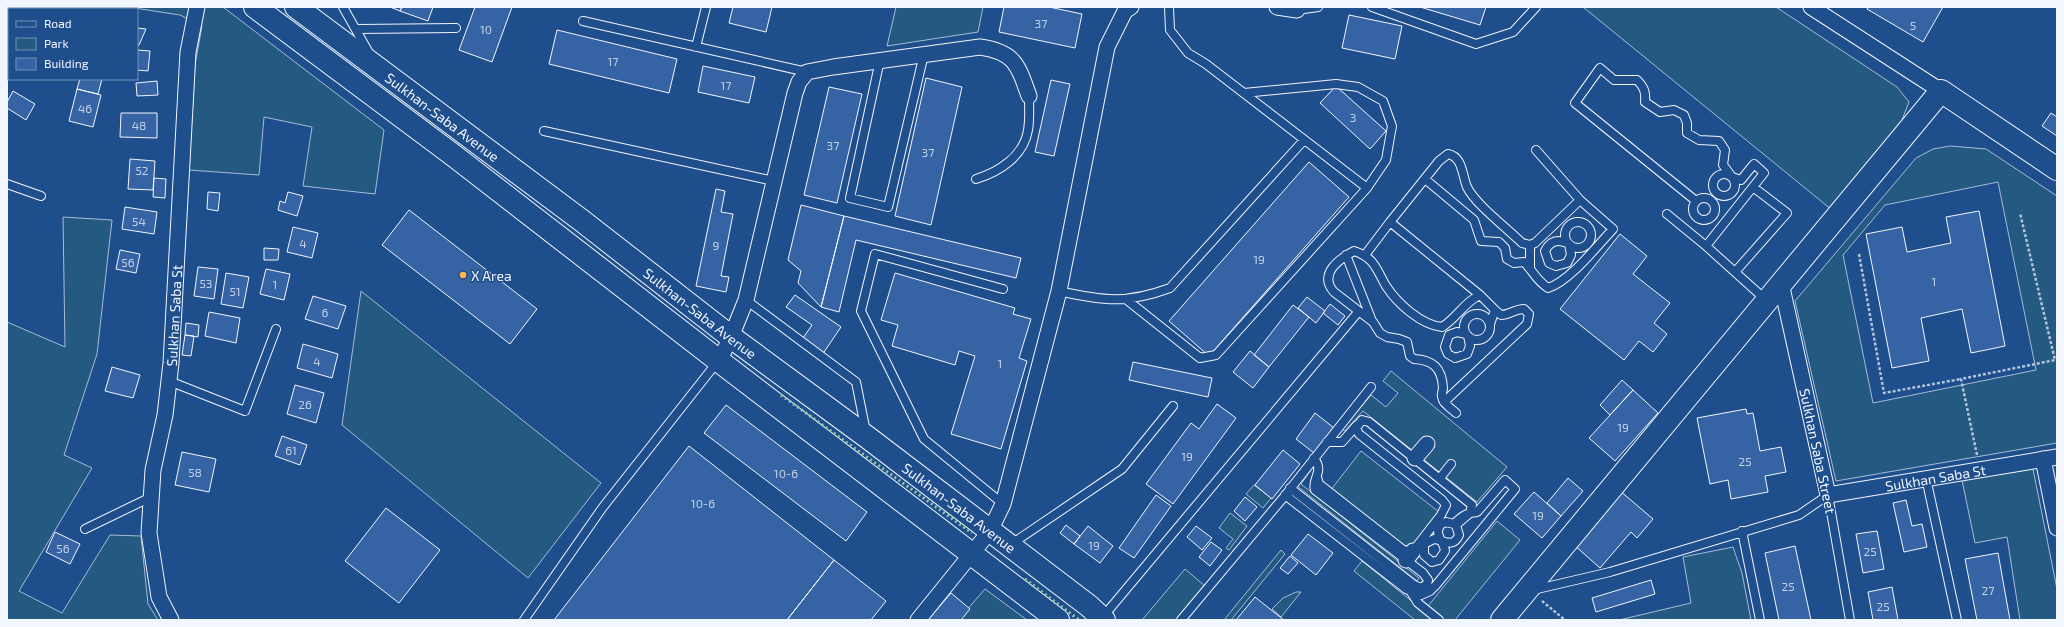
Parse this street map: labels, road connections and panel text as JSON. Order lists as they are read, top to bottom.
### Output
{
  "streets": {
    "main road": ["Sulkhan-Saba Avenue"],
    "street": ["Sulkhan Saba St", "Sulkhan Saba Street"]
  },
  "crossings": [
    ["Sulkhan Saba St", "Sulkhan Saba Street"]
  ],
  "places": ["X Area"],
  "house_numbers": [
    "37",
    "5",
    "10",
    "17",
    "17",
    "46",
    "3",
    "48",
    "37",
    "37",
    "52",
    "54",
    "4",
    "9",
    "19",
    "56",
    "1",
    "53",
    "1",
    "51",
    "6",
    "4",
    "1",
    "26",
    "19",
    "61",
    "19",
    "25",
    "58",
    "10-6",
    "10-6",
    "19",
    "19",
    "56",
    "25",
    "25",
    "27",
    "25"
  ],
  "legend": ["Road", "Park", "Building"]
}
